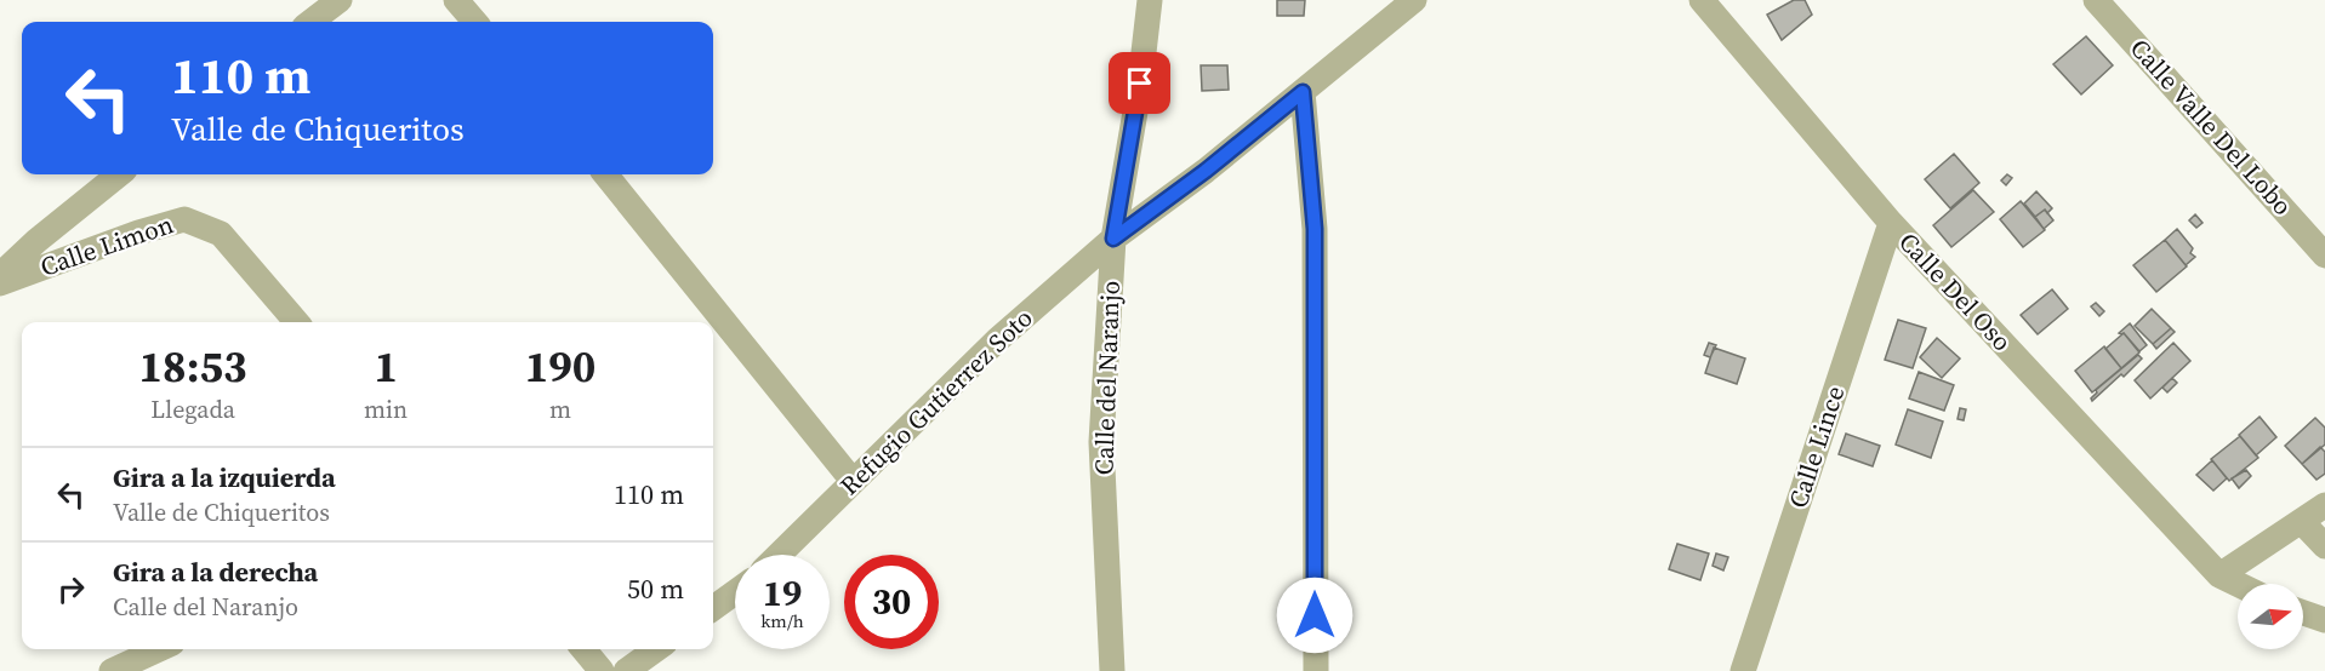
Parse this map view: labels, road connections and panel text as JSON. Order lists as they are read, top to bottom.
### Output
{
  "streets": {
    "street": [
      "Calle Valle Del Lobo",
      "Calle Limon",
      "Calle Del Oso",
      "Calle del Naranjo",
      "Refugio Gutierrez Soto",
      "Calle Lince"
    ]
  },
  "crossings": [
    ["Calle Del Oso", "Calle Lince"],
    ["Calle del Naranjo", "Refugio Gutierrez Soto"]
  ],
  "north": "right",
  "page": {
    "turn": ["110 m", "Valle de Chiqueritos"],
    "eta": [
      "18:53",
      "Llegada",
      "1",
      "min",
      "190",
      "m"
    ],
    "list": [
      {
        "name": "Gira a la izquierda",
        "note": "Valle de Chiqueritos",
        "value": "110 m"
      },
      {
        "name": "Gira a la derecha",
        "note": "Calle del Naranjo",
        "value": "50 m"
      }
    ],
    "speed": "19 km/h",
    "limit": "30"
  }
}
